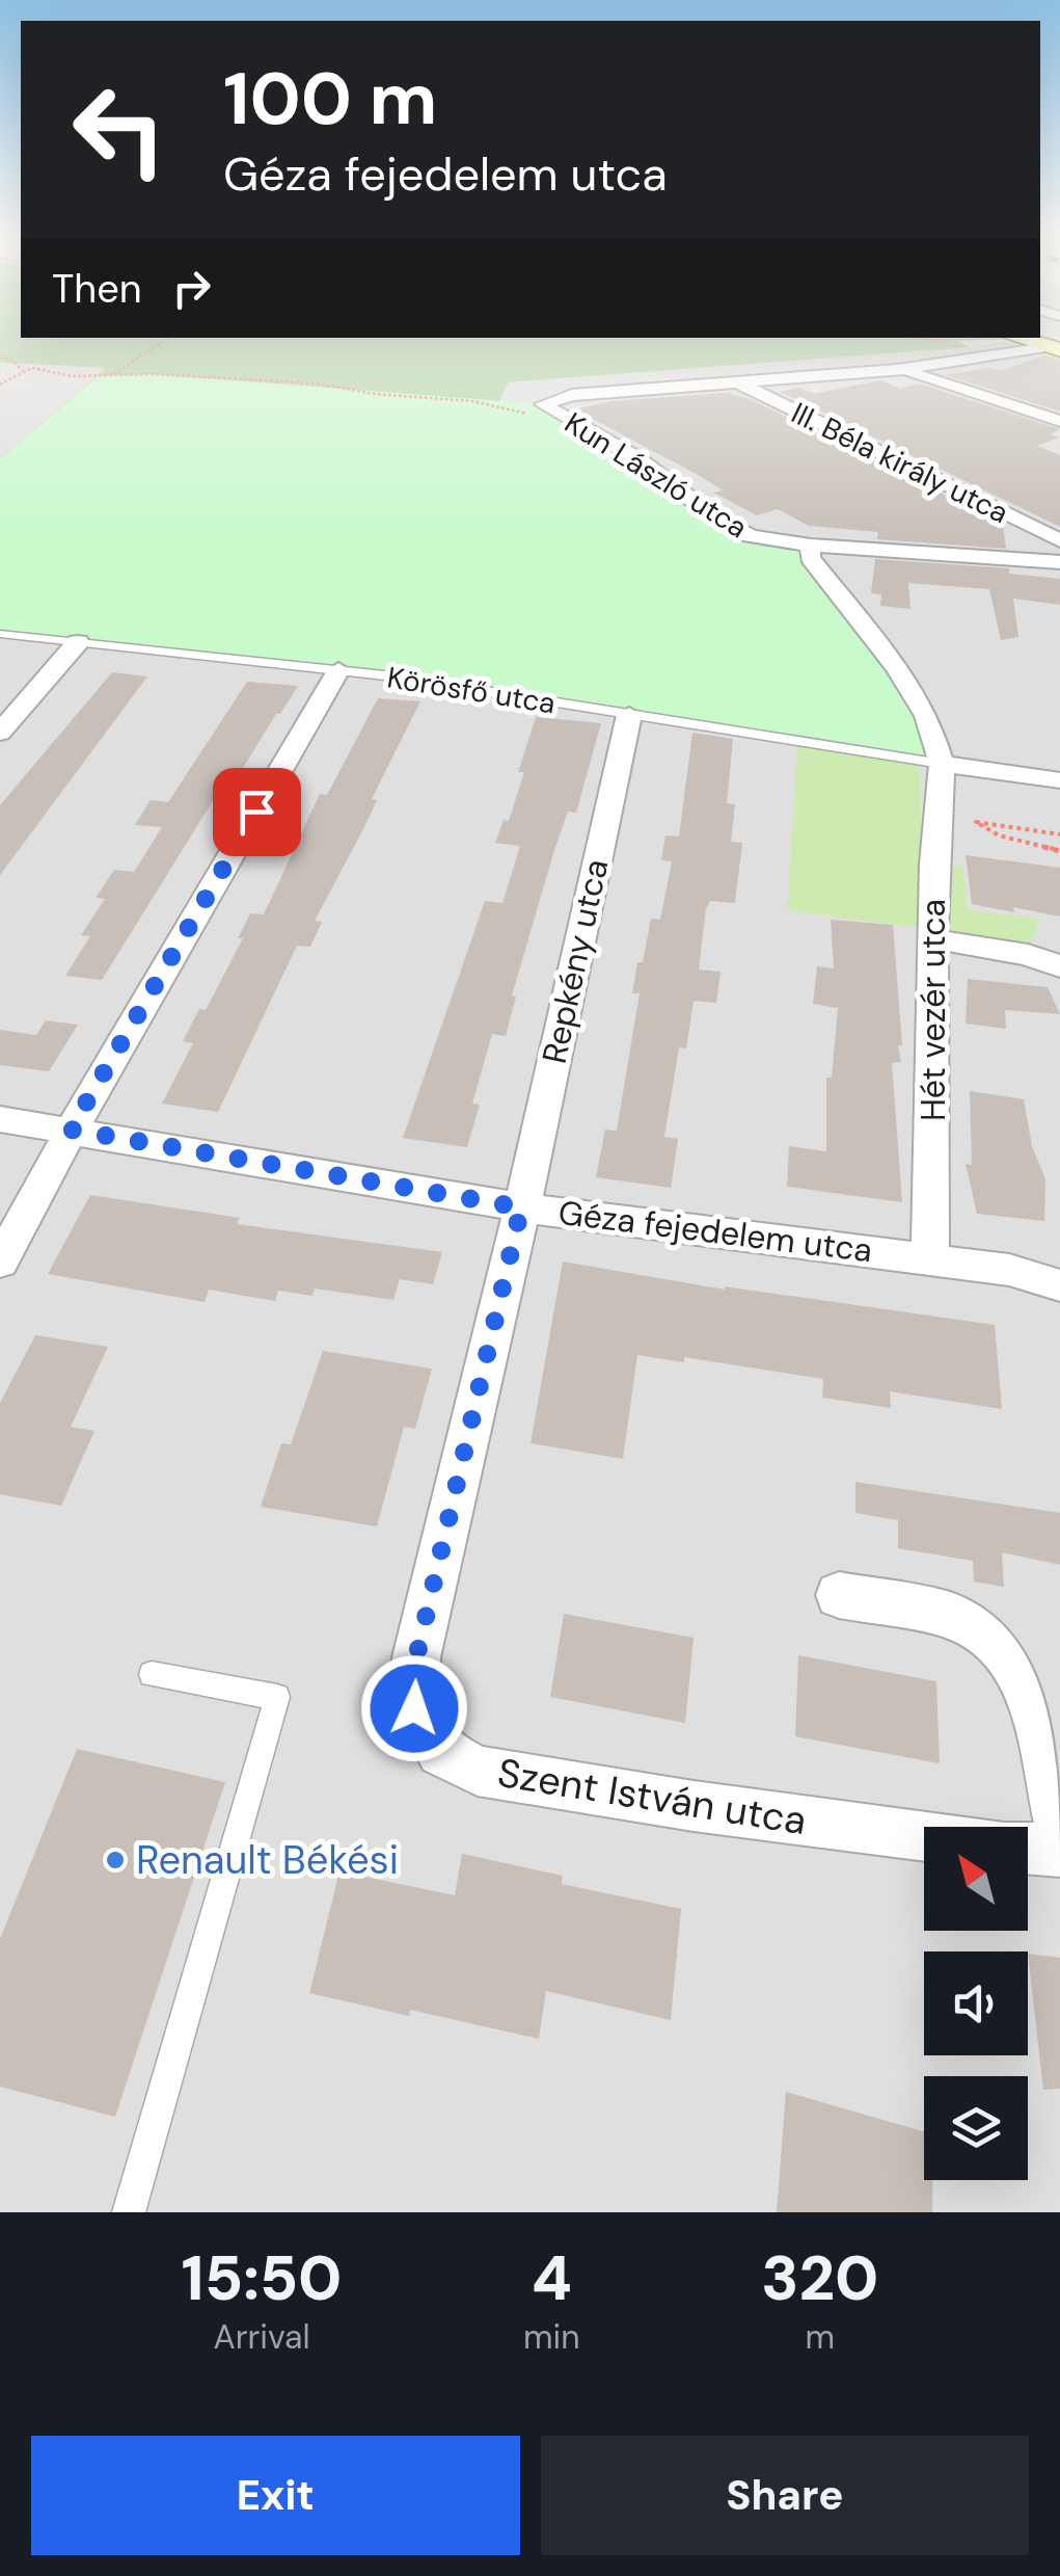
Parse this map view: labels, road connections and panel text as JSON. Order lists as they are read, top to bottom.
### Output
{
  "streets": {
    "street": [
      "III. Béla király utca",
      "Kun László utca",
      "Repkény utca",
      "Hét vezér utca",
      "Géza fejedelem utca",
      "Szent István utca"
    ],
    "lane": ["Körösfő utca"]
  },
  "crossings": [
    ["Körösfő utca", "Repkény utca"],
    ["Körösfő utca", "Hét vezér utca"],
    ["Repkény utca", "Géza fejedelem utca"],
    ["Repkény utca", "Szent István utca"],
    ["Hét vezér utca", "Géza fejedelem utca"],
    ["Géza fejedelem utca", "Szent István utca"]
  ],
  "places": ["Renault Békési"],
  "north": "top left",
  "page": {
    "turn": ["100 m", "Géza fejedelem utca"],
    "then": "Then",
    "eta": [
      "15:50",
      "Arrival",
      "4",
      "min",
      "320",
      "m"
    ],
    "buttons": ["Exit", "Share"]
  }
}
